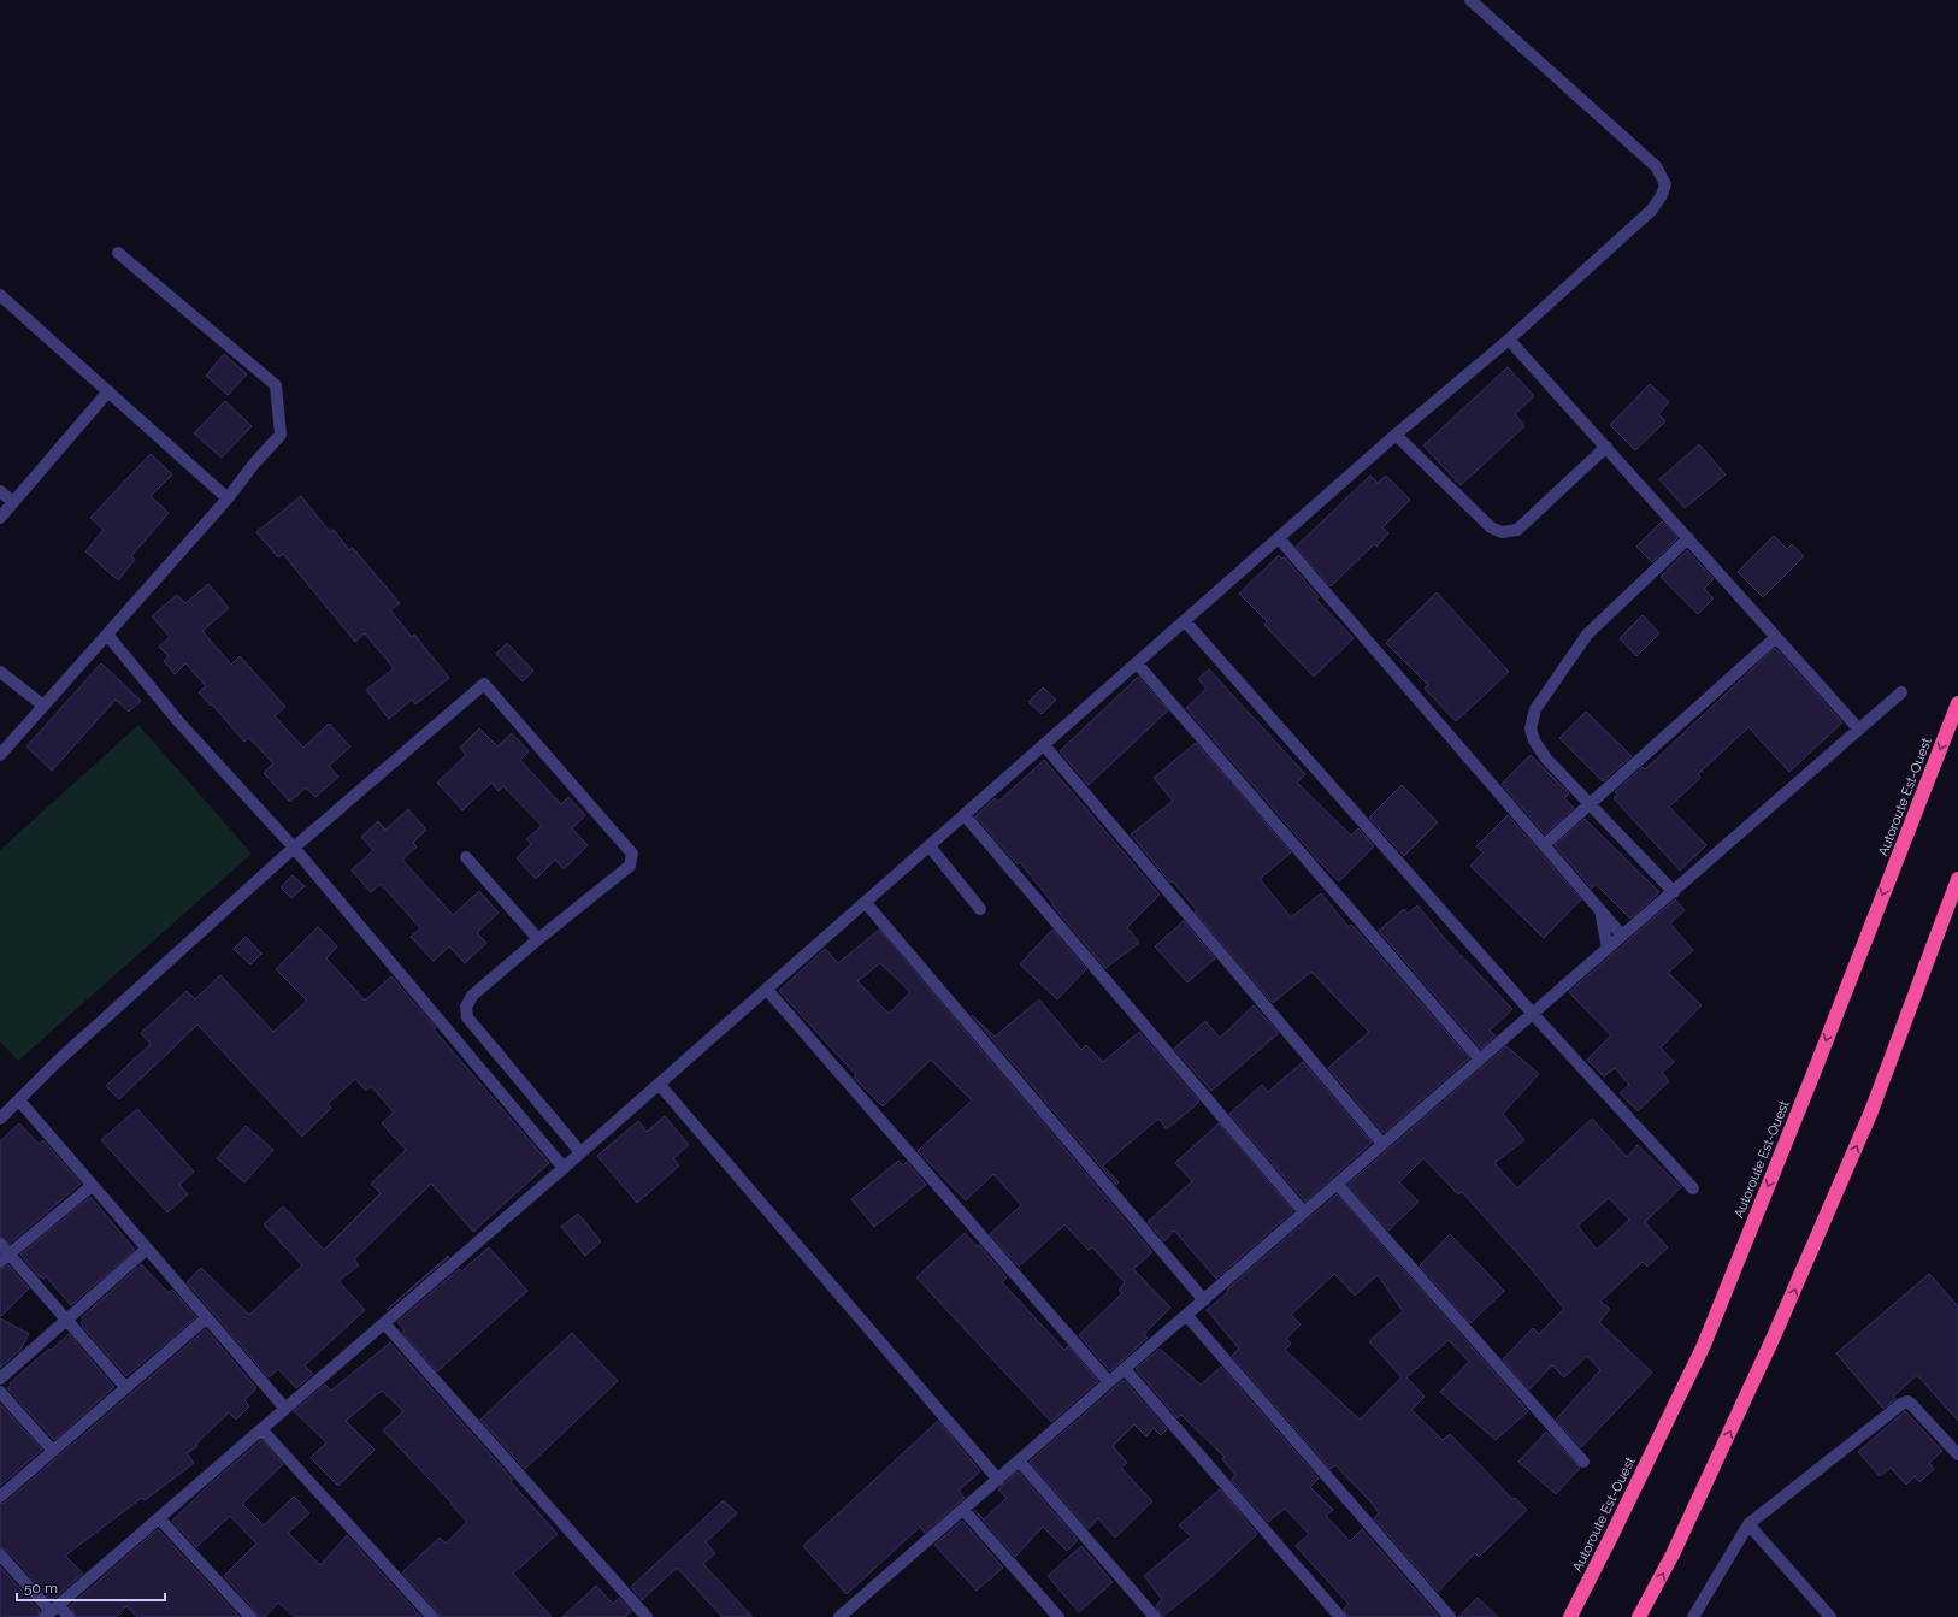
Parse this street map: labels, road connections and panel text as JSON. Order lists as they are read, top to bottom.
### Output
{
  "streets": {
    "highway": ["Autoroute Est-Ouest"]
  },
  "scale_bar": "50 m"
}
